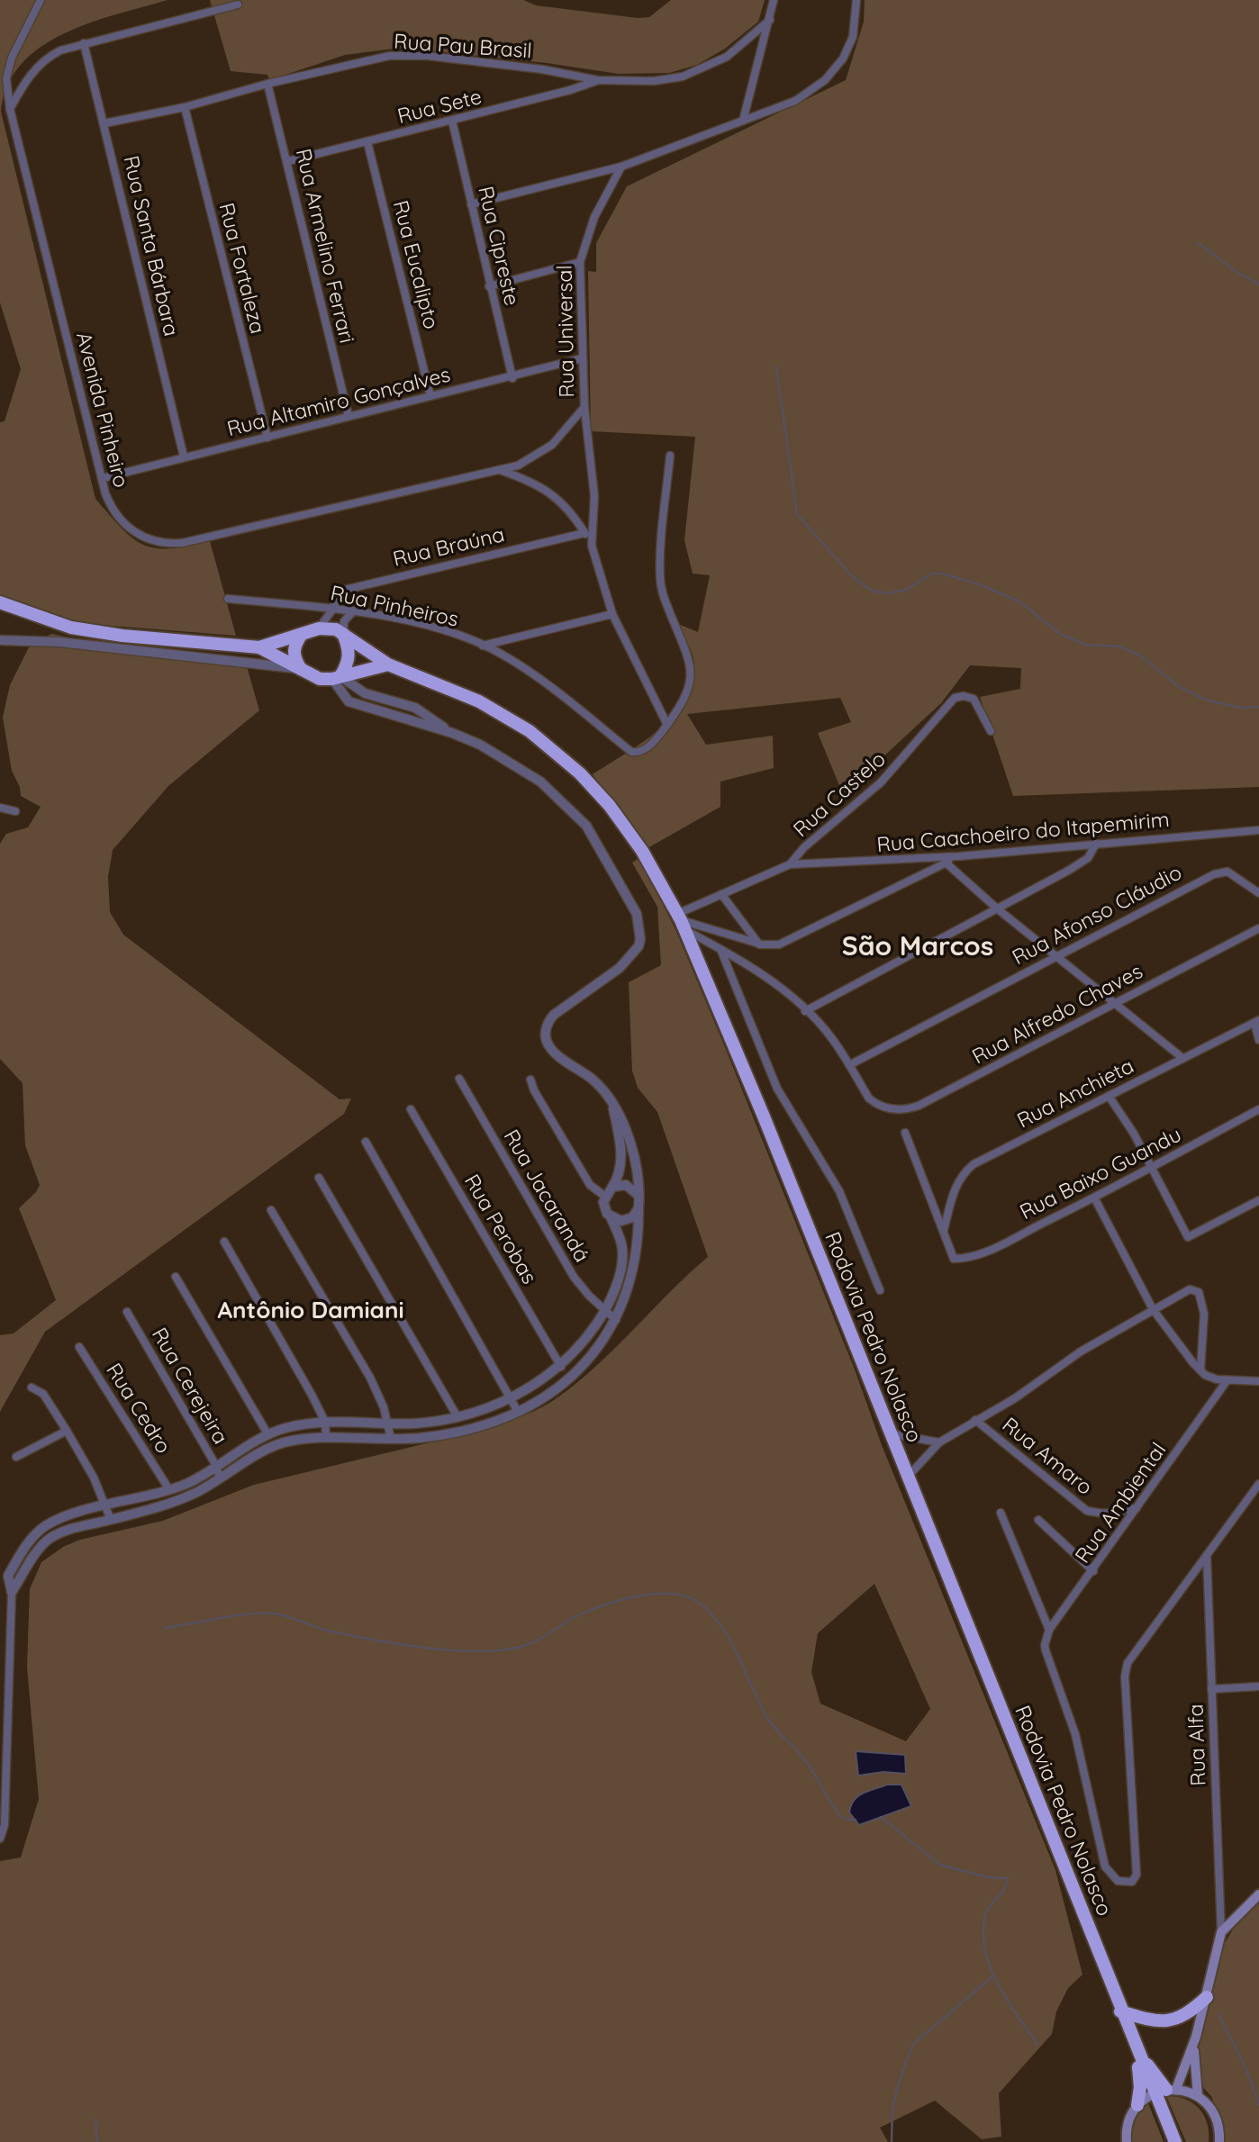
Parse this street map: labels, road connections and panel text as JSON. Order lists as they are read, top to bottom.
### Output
{
  "streets": {
    "highway": ["Rodovia Pedro Nolasco"],
    "street": [
      "Rua Pau Brasil",
      "Rua Sete",
      "Rua Santa Bárbara",
      "Rua Armelino Ferrari",
      "Rua Cipreste",
      "Rua Eucalipto",
      "Rua Fortaleza",
      "Rua Universal",
      "Rua Altamiro Gonçalves",
      "Avenida Pinheiro",
      "Rua Braúna",
      "Rua Pinheiros",
      "Rua Castelo",
      "Rua Caachoeiro do Itapemirim",
      "Rua Afonso Cláudio",
      "Rua Alfredo Chaves",
      "Rua Anchieta",
      "Rua Baixo Guandu",
      "Rua Jacarandá",
      "Rua Perobas",
      "Rua Cerejeira",
      "Rua Cedro",
      "Rua Amaro",
      "Rua Ambiental",
      "Rua Alfa"
    ]
  },
  "crossings": [
    ["Rua Pau Brasil", "Rua Sete"],
    ["Rua Pau Brasil", "Rua Santa Bárbara"],
    ["Rua Pau Brasil", "Rua Armelino Ferrari"],
    ["Rua Pau Brasil", "Rua Fortaleza"],
    ["Rua Sete", "Rua Armelino Ferrari"],
    ["Rua Sete", "Rua Cipreste"],
    ["Rua Sete", "Rua Eucalipto"],
    ["Rua Santa Bárbara", "Rua Altamiro Gonçalves"],
    ["Rua Armelino Ferrari", "Rua Altamiro Gonçalves"],
    ["Rua Cipreste", "Rua Altamiro Gonçalves"],
    ["Rua Eucalipto", "Rua Altamiro Gonçalves"],
    ["Rua Fortaleza", "Rua Altamiro Gonçalves"],
    ["Rua Universal", "Rua Altamiro Gonçalves"],
    ["Rua Universal", "Avenida Pinheiro"],
    ["Rua Universal", "Rua Pinheiros"],
    ["Rua Altamiro Gonçalves", "Avenida Pinheiro"],
    ["Rua Braúna", "Rua Pinheiros"],
    ["Rua Braúna", "Rodovia Pedro Nolasco"],
    ["Rua Castelo", "Rua Caachoeiro do Itapemirim"],
    ["Rua Castelo", "Rodovia Pedro Nolasco"],
    ["Rua Afonso Cláudio", "Rua Alfredo Chaves"],
    ["Rua Anchieta", "Rua Baixo Guandu"],
    ["Rua Amaro", "Rua Ambiental"],
    ["Rua Ambiental", "Rua Alfa"]
  ],
  "districts": ["São Marcos", "Antônio Damiani"]
}
